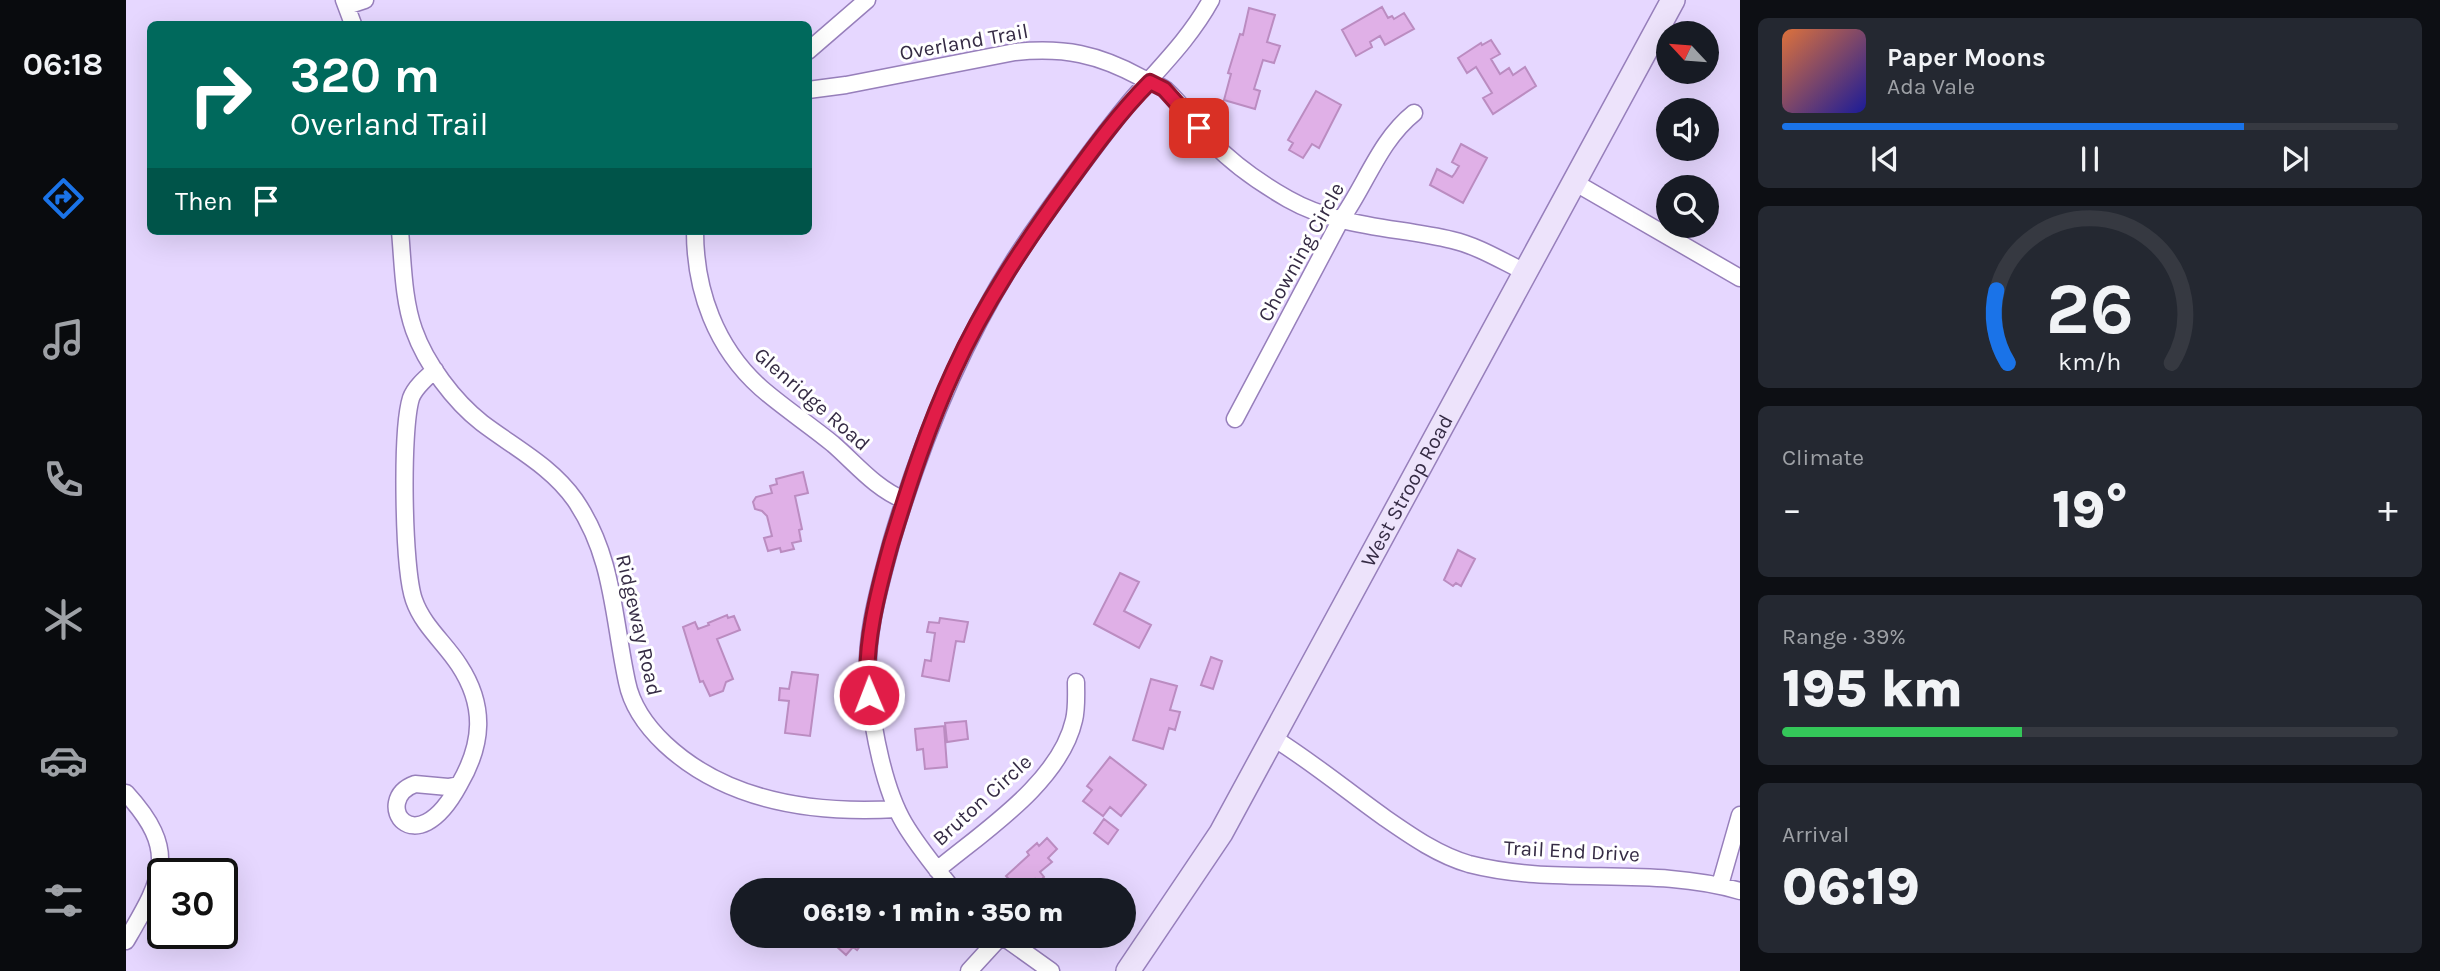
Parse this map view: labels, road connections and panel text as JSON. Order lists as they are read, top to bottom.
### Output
{
  "streets": {
    "main road": ["West Stroop Road"],
    "street": [
      "Overland Trail",
      "Chowning Circle",
      "Glenridge Road",
      "Ridgeway Road",
      "Bruton Circle",
      "Trail End Drive"
    ]
  },
  "crossings": [
    ["Overland Trail", "Chowning Circle"],
    ["Overland Trail", "West Stroop Road"],
    ["West Stroop Road", "Trail End Drive"]
  ],
  "north": "top left",
  "page": {
    "tabs": "06:18",
    "turn": ["320 m", "Overland Trail"],
    "song": ["Paper Moons", "Ada Vale"],
    "then": "Then",
    "tile": [
      "Climate",
      ["Range · 39%", "195 km"],
      ["Arrival", "06:19"]
    ],
    "heat": ["−", "19°", "+"],
    "limit": "30",
    "trip": "06:19 · 1 min · 350 m",
    "gauge": ["26", "km/h"]
  }
}
